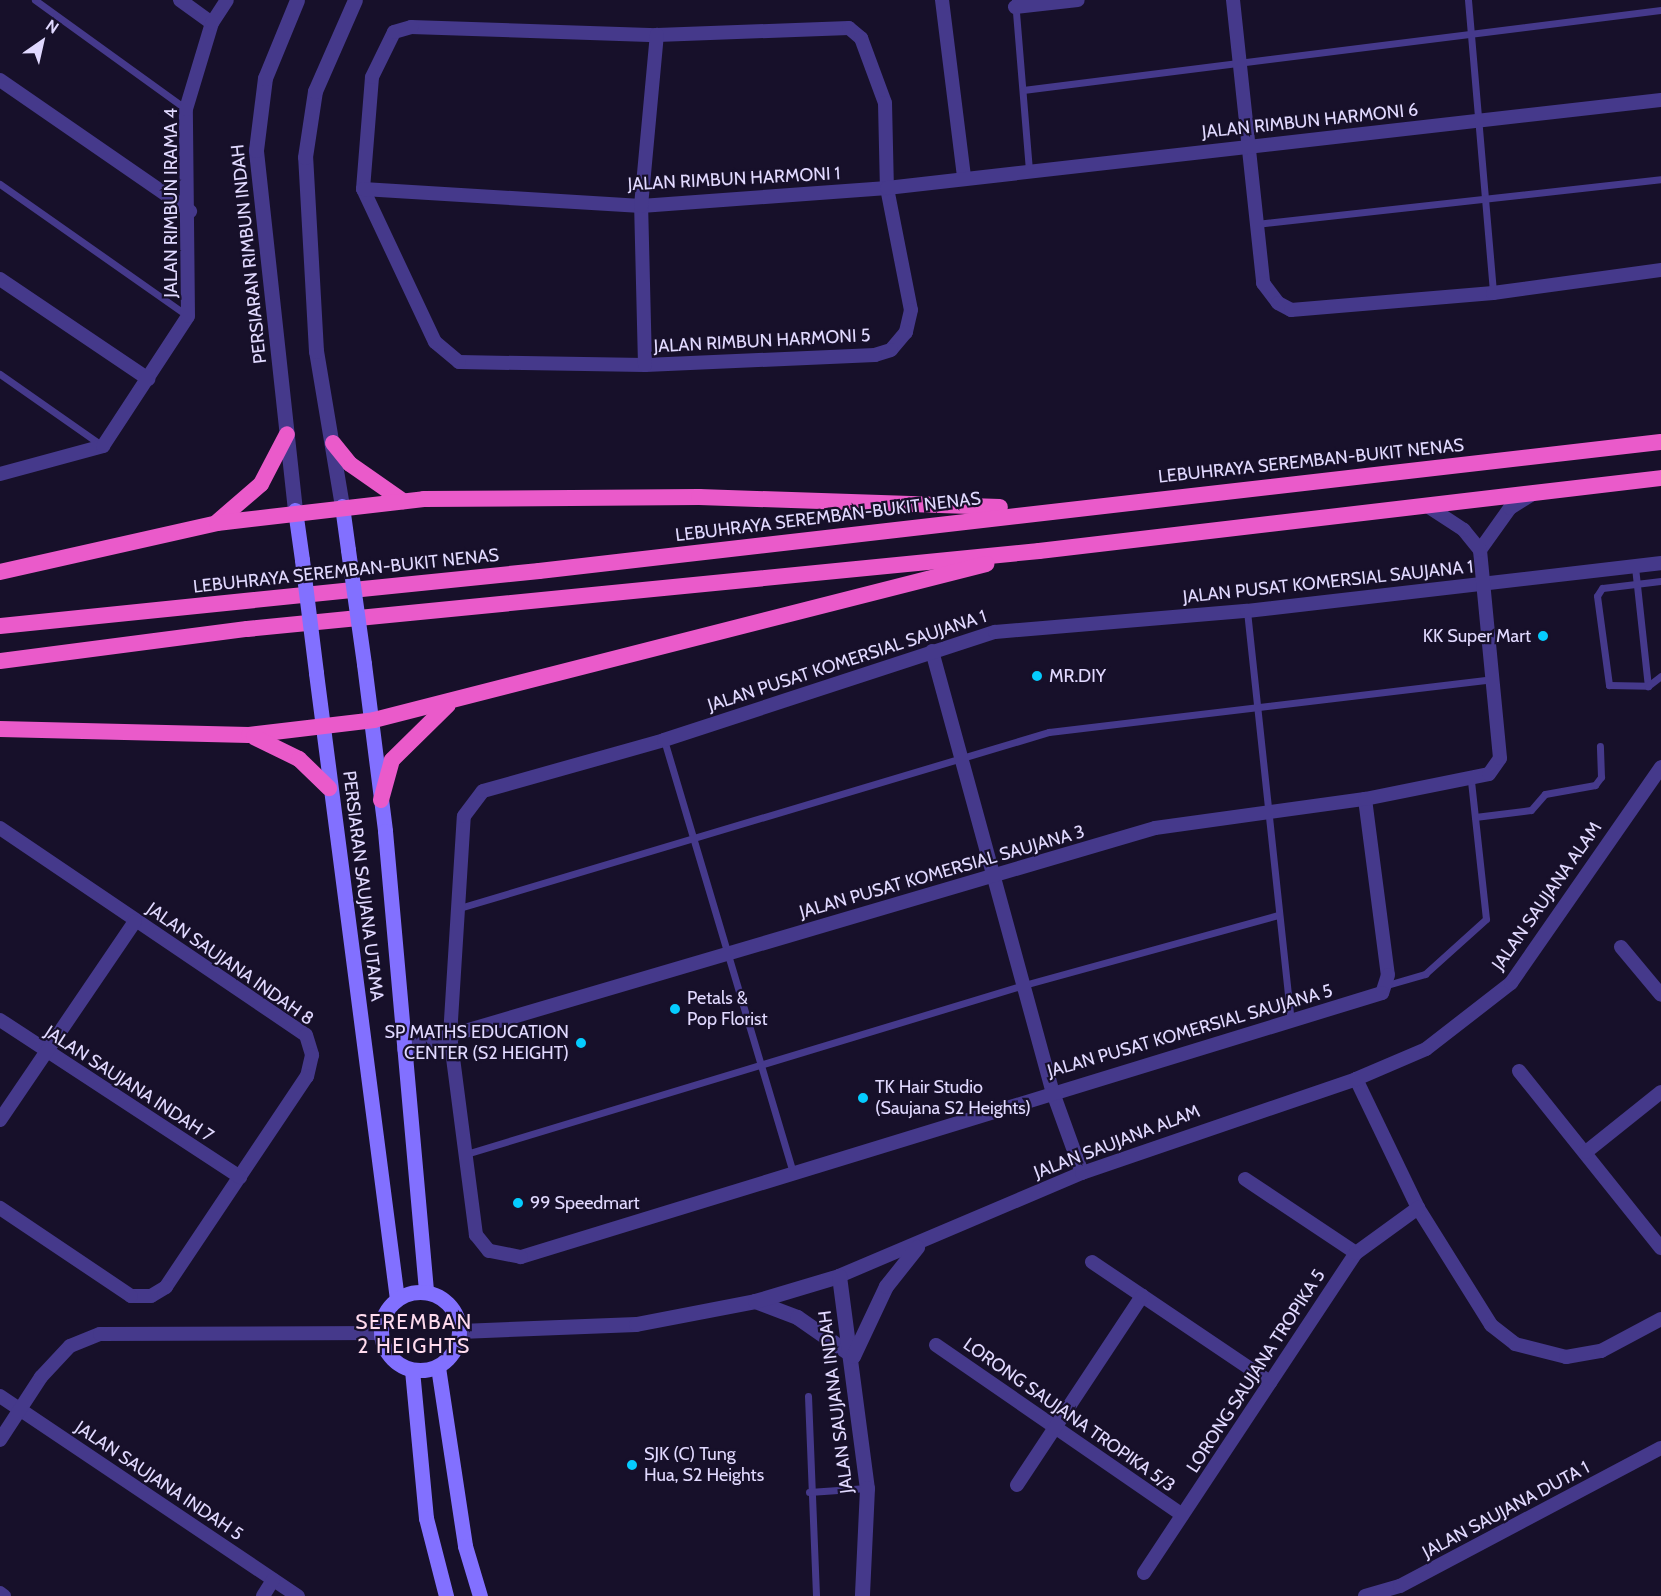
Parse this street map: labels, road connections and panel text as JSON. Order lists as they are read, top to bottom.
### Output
{
  "streets": {
    "highway": ["LEBUHRAYA SEREMBAN-BUKIT NENAS"],
    "main road": ["PERSIARAN SAUJANA UTAMA"],
    "street": [
      "JALAN RIMBUN HARMONI 6",
      "JALAN RIMBUN HARMONI 1",
      "JALAN RIMBUN IRAMA 4",
      "PERSIARAN RIMBUN INDAH",
      "JALAN RIMBUN HARMONI 5",
      "JALAN PUSAT KOMERSIAL SAUJANA 1",
      "JALAN PUSAT KOMERSIAL SAUJANA 3",
      "JALAN SAUJANA ALAM",
      "JALAN SAUJANA INDAH 8",
      "JALAN PUSAT KOMERSIAL SAUJANA 5",
      "JALAN SAUJANA INDAH 7",
      "LORONG SAUJANA TROPIKA 5",
      "JALAN SAUJANA INDAH",
      "LORONG SAUJANA TROPIKA 5/3",
      "JALAN SAUJANA INDAH 5",
      "JALAN SAUJANA DUTA 1"
    ]
  },
  "crossings": [
    ["JALAN RIMBUN HARMONI 6", "JALAN RIMBUN HARMONI 1"],
    ["JALAN RIMBUN HARMONI 1", "JALAN RIMBUN HARMONI 5"],
    ["PERSIARAN RIMBUN INDAH", "PERSIARAN SAUJANA UTAMA"],
    ["JALAN PUSAT KOMERSIAL SAUJANA 1", "JALAN PUSAT KOMERSIAL SAUJANA 3"],
    ["JALAN PUSAT KOMERSIAL SAUJANA 1", "JALAN PUSAT KOMERSIAL SAUJANA 5"],
    ["JALAN PUSAT KOMERSIAL SAUJANA 3", "PERSIARAN SAUJANA UTAMA"],
    ["JALAN PUSAT KOMERSIAL SAUJANA 3", "JALAN PUSAT KOMERSIAL SAUJANA 5"],
    ["PERSIARAN SAUJANA UTAMA", "JALAN SAUJANA ALAM"],
    ["JALAN SAUJANA ALAM", "JALAN SAUJANA INDAH"],
    ["JALAN SAUJANA INDAH 8", "JALAN SAUJANA INDAH 7"],
    ["LORONG SAUJANA TROPIKA 5", "LORONG SAUJANA TROPIKA 5/3"]
  ],
  "districts": ["SEREMBAN 2 HEIGHTS"],
  "places": [
    "KK Super Mart",
    "MR.DIY",
    "Petals & Pop Florist",
    "SP MATHS EDUCATION CENTER (S2 HEIGHT)",
    "TK Hair Studio (Saujana S2 Heights)",
    "99 Speedmart",
    "SJK (C) Tung Hua, S2 Heights"
  ],
  "north": "top right"
}
